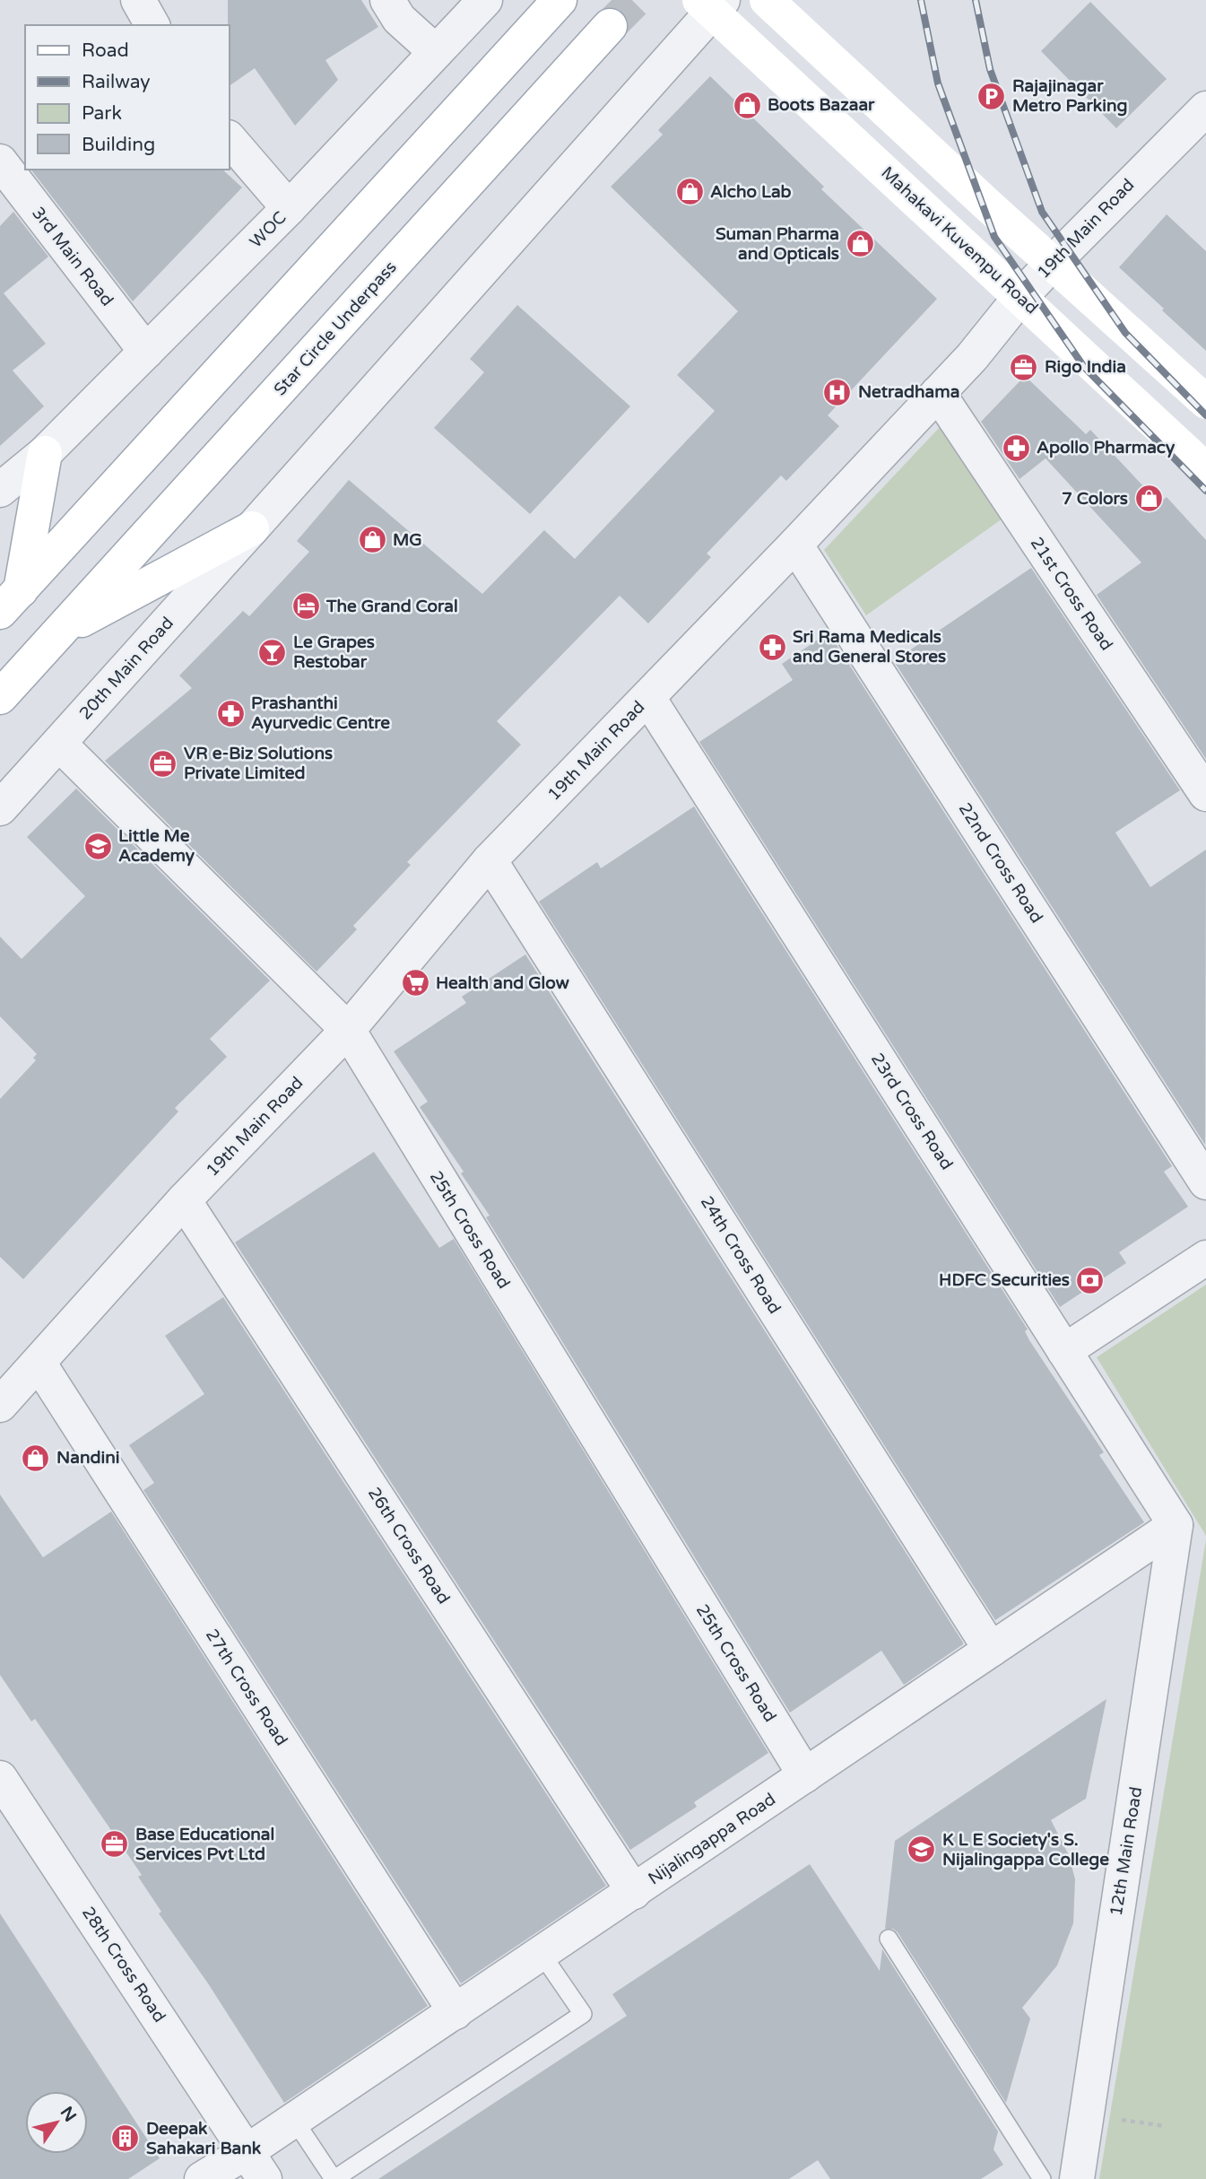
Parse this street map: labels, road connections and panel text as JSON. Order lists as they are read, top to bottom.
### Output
{
  "streets": {
    "main road": ["Mahakavi Kuvempu Road", "Star Circle Underpass"],
    "street": [
      "19th Main Road",
      "WOC",
      "3rd Main Road",
      "21st Cross Road",
      "20th Main Road",
      "22nd Cross Road",
      "23rd Cross Road",
      "25th Cross Road",
      "24th Cross Road",
      "26th Cross Road",
      "27th Cross Road",
      "Nijalingappa Road",
      "12th Main Road",
      "28th Cross Road"
    ]
  },
  "crossings": [
    ["19th Main Road", "Mahakavi Kuvempu Road"],
    ["19th Main Road", "21st Cross Road"],
    ["19th Main Road", "22nd Cross Road"],
    ["19th Main Road", "23rd Cross Road"],
    ["19th Main Road", "25th Cross Road"],
    ["19th Main Road", "24th Cross Road"],
    ["19th Main Road", "26th Cross Road"],
    ["19th Main Road", "27th Cross Road"],
    ["WOC", "3rd Main Road"],
    ["Mahakavi Kuvempu Road", "20th Main Road"],
    ["20th Main Road", "25th Cross Road"],
    ["23rd Cross Road", "Nijalingappa Road"],
    ["23rd Cross Road", "12th Main Road"],
    ["25th Cross Road", "Nijalingappa Road"],
    ["24th Cross Road", "Nijalingappa Road"],
    ["26th Cross Road", "Nijalingappa Road"],
    ["27th Cross Road", "Nijalingappa Road"],
    ["Nijalingappa Road", "12th Main Road"],
    ["Nijalingappa Road", "28th Cross Road"]
  ],
  "places": {
    "parking": ["Rajajinagar Metro Parking"],
    "shop": [
      "Boots Bazaar",
      "Alcho Lab",
      "Suman Pharma and Opticals",
      "7 Colors",
      "MG",
      "Nandini"
    ],
    "office": ["Rigo India", "VR e-Biz Solutions Private Limited", "Base Educational Services Pvt Ltd"],
    "hospital": ["Netradhama"],
    "pharmacy": ["Apollo Pharmacy", "Sri Rama Medicals and General Stores", "Prashanthi Ayurvedic Centre"],
    "hotel": ["The Grand Coral"],
    "bar": ["Le Grapes Restobar"],
    "school or university": ["Little Me Academy", "K L E Society's S. Nijalingappa College"],
    "supermarket": ["Health and Glow"],
    "bank": ["HDFC Securities"],
    "building": ["Deepak Sahakari Bank"]
  },
  "legend": [
    "Road",
    "Railway",
    "Park",
    "Building"
  ],
  "north": "top right"
}
